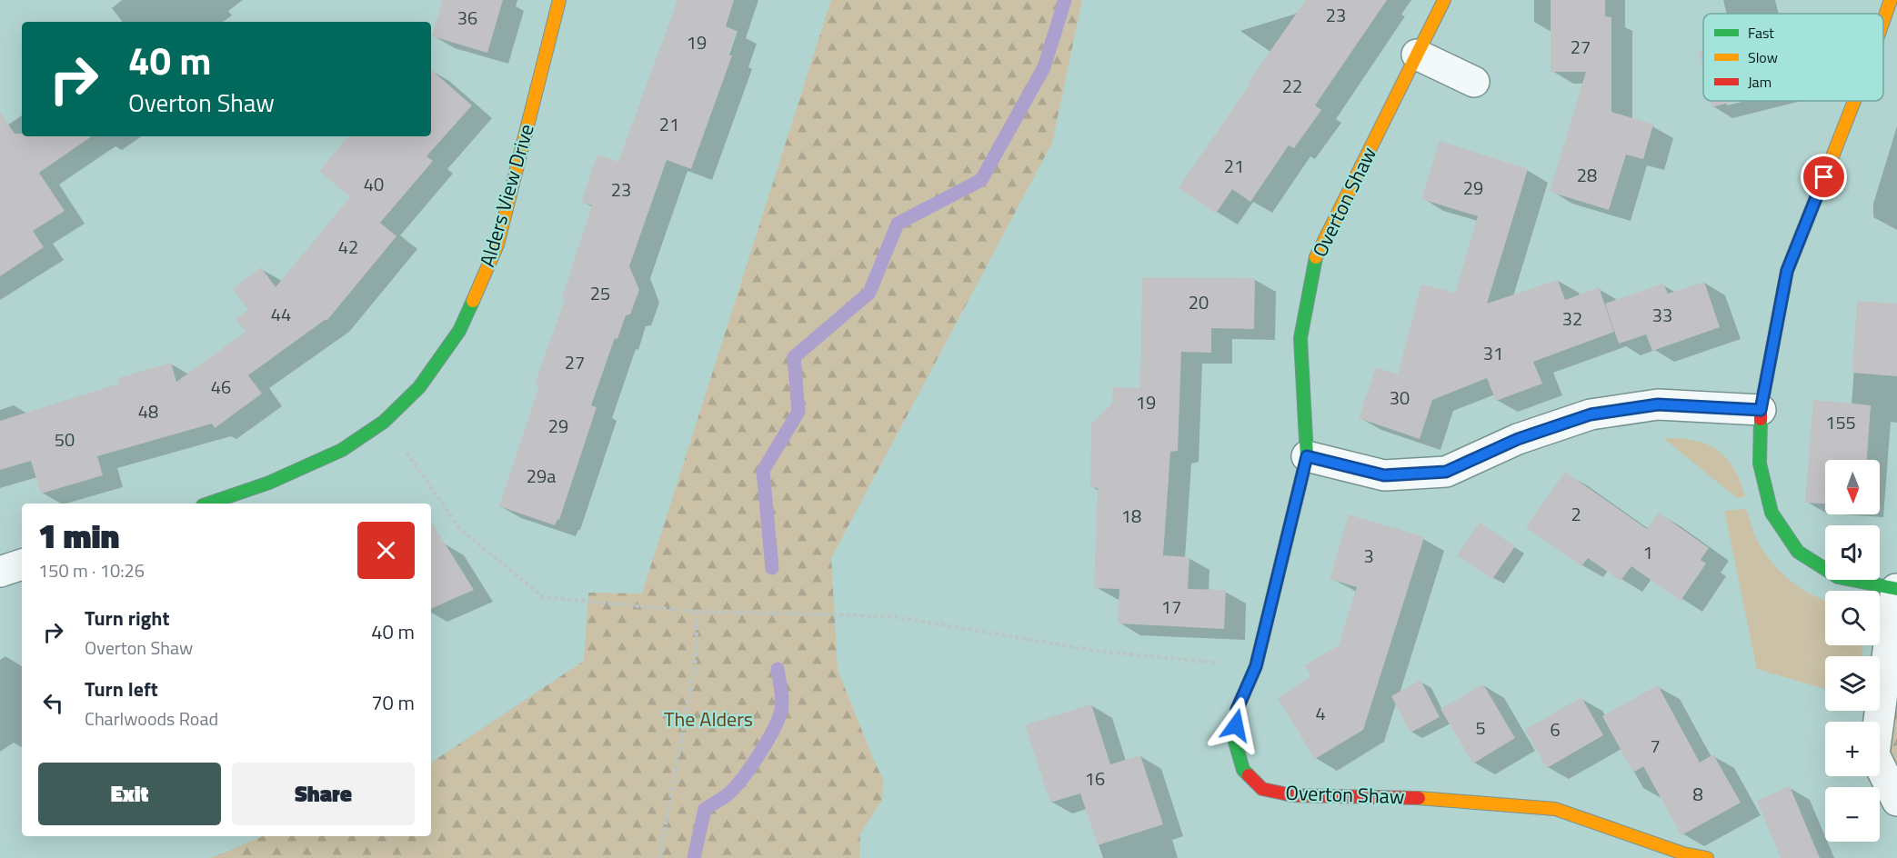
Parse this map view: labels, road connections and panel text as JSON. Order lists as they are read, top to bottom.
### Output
{
  "streets": {
    "street": ["Alders View Drive", "Overton Shaw"]
  },
  "parks": ["The Alders"],
  "house_numbers": [
    "23",
    "36",
    "19",
    "27",
    "22",
    "21",
    "21",
    "28",
    "40",
    "29",
    "23",
    "42",
    "25",
    "20",
    "44",
    "33",
    "32",
    "31",
    "27",
    "46",
    "30",
    "19",
    "48",
    "155",
    "29",
    "50",
    "29a",
    "2",
    "18",
    "1",
    "3",
    "17",
    "4",
    "5",
    "6",
    "7",
    "16",
    "8"
  ],
  "legend": ["Fast", "Slow", "Jam"],
  "north": "bottom",
  "page": {
    "turn": ["40 m", "Overton Shaw"],
    "map_buttons": ["+", "−"],
    "heading": ["1 min", "150 m · 10:26"],
    "list": [
      {
        "name": "Turn right",
        "note": "Overton Shaw",
        "value": "40 m"
      },
      {
        "name": "Turn left",
        "note": "Charlwoods Road",
        "value": "70 m"
      }
    ],
    "buttons": ["Exit", "Share"]
  }
}
